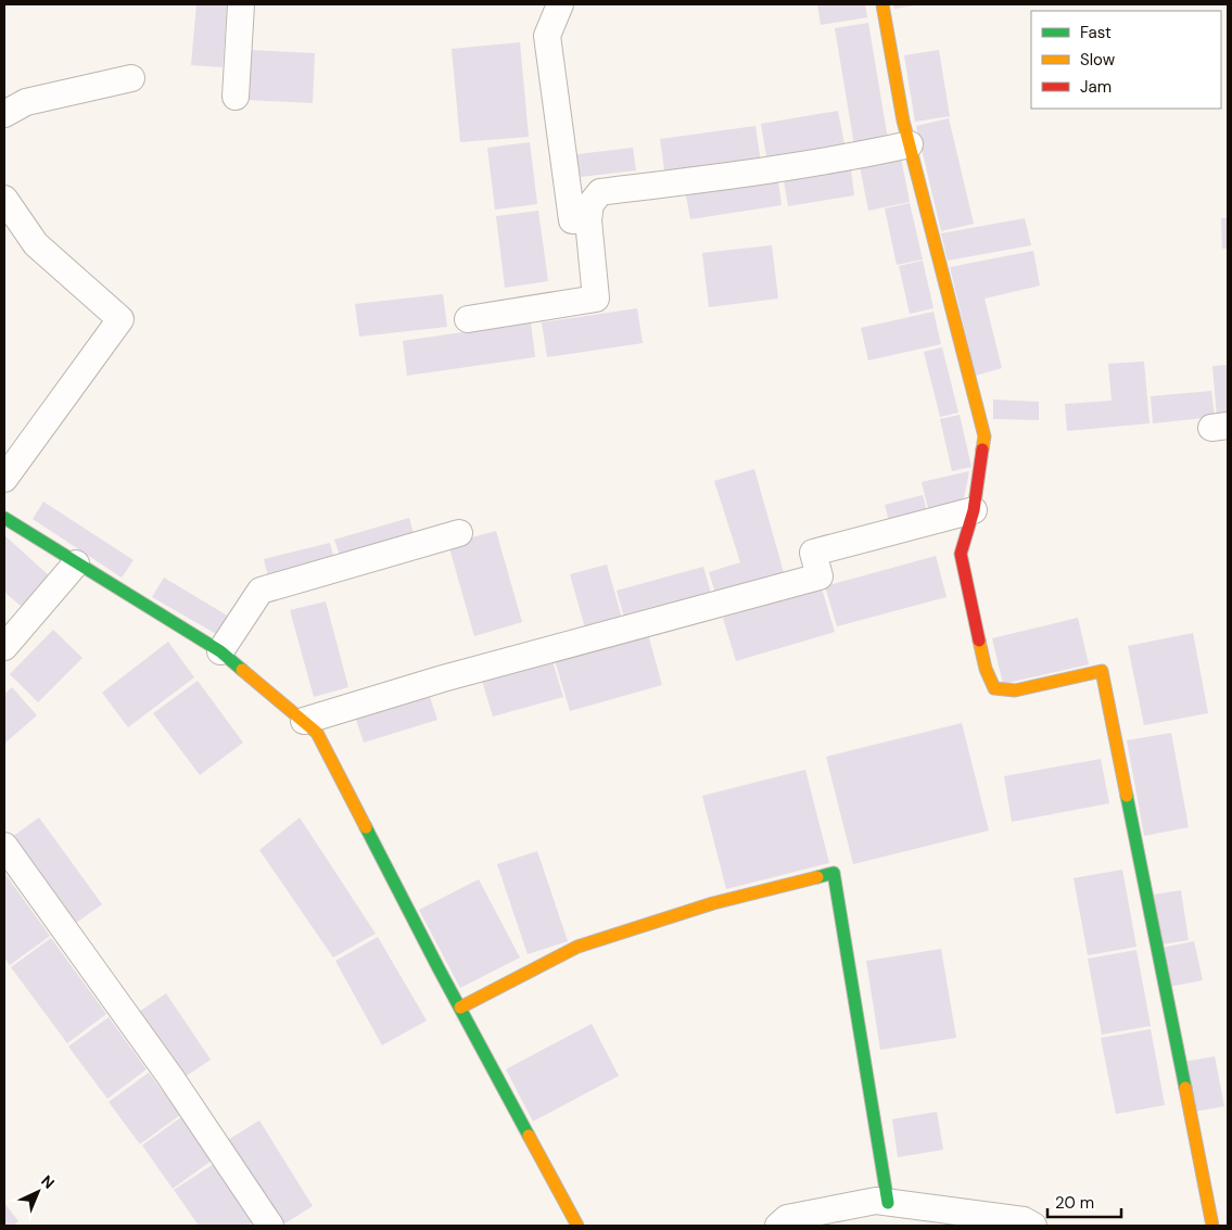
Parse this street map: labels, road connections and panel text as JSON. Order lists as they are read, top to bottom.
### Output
{
  "legend": ["Fast", "Slow", "Jam"],
  "scale_bar": "20 m",
  "north": "top right"
}
